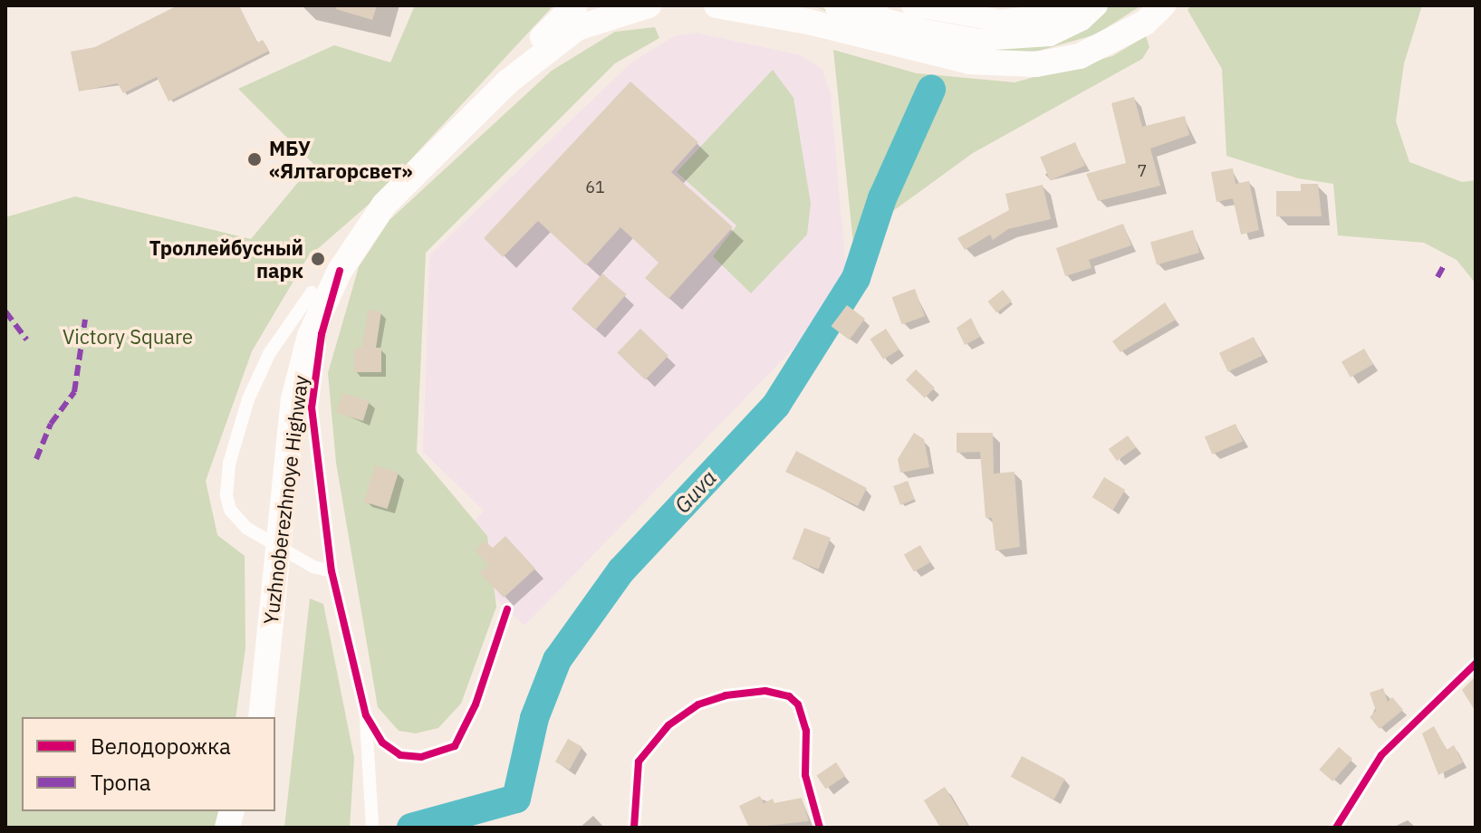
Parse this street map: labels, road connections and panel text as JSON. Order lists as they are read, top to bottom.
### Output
{
  "streets": {
    "highway": ["Yuzhnoberezhnoye Highway"]
  },
  "water": ["Guva"],
  "parks": ["Victory Square"],
  "places": ["МБУ «Ялтагорсвет»", "Троллейбусный парк"],
  "house_numbers": ["7", "61"],
  "legend": ["Велодорожка", "Тропа"]
}
